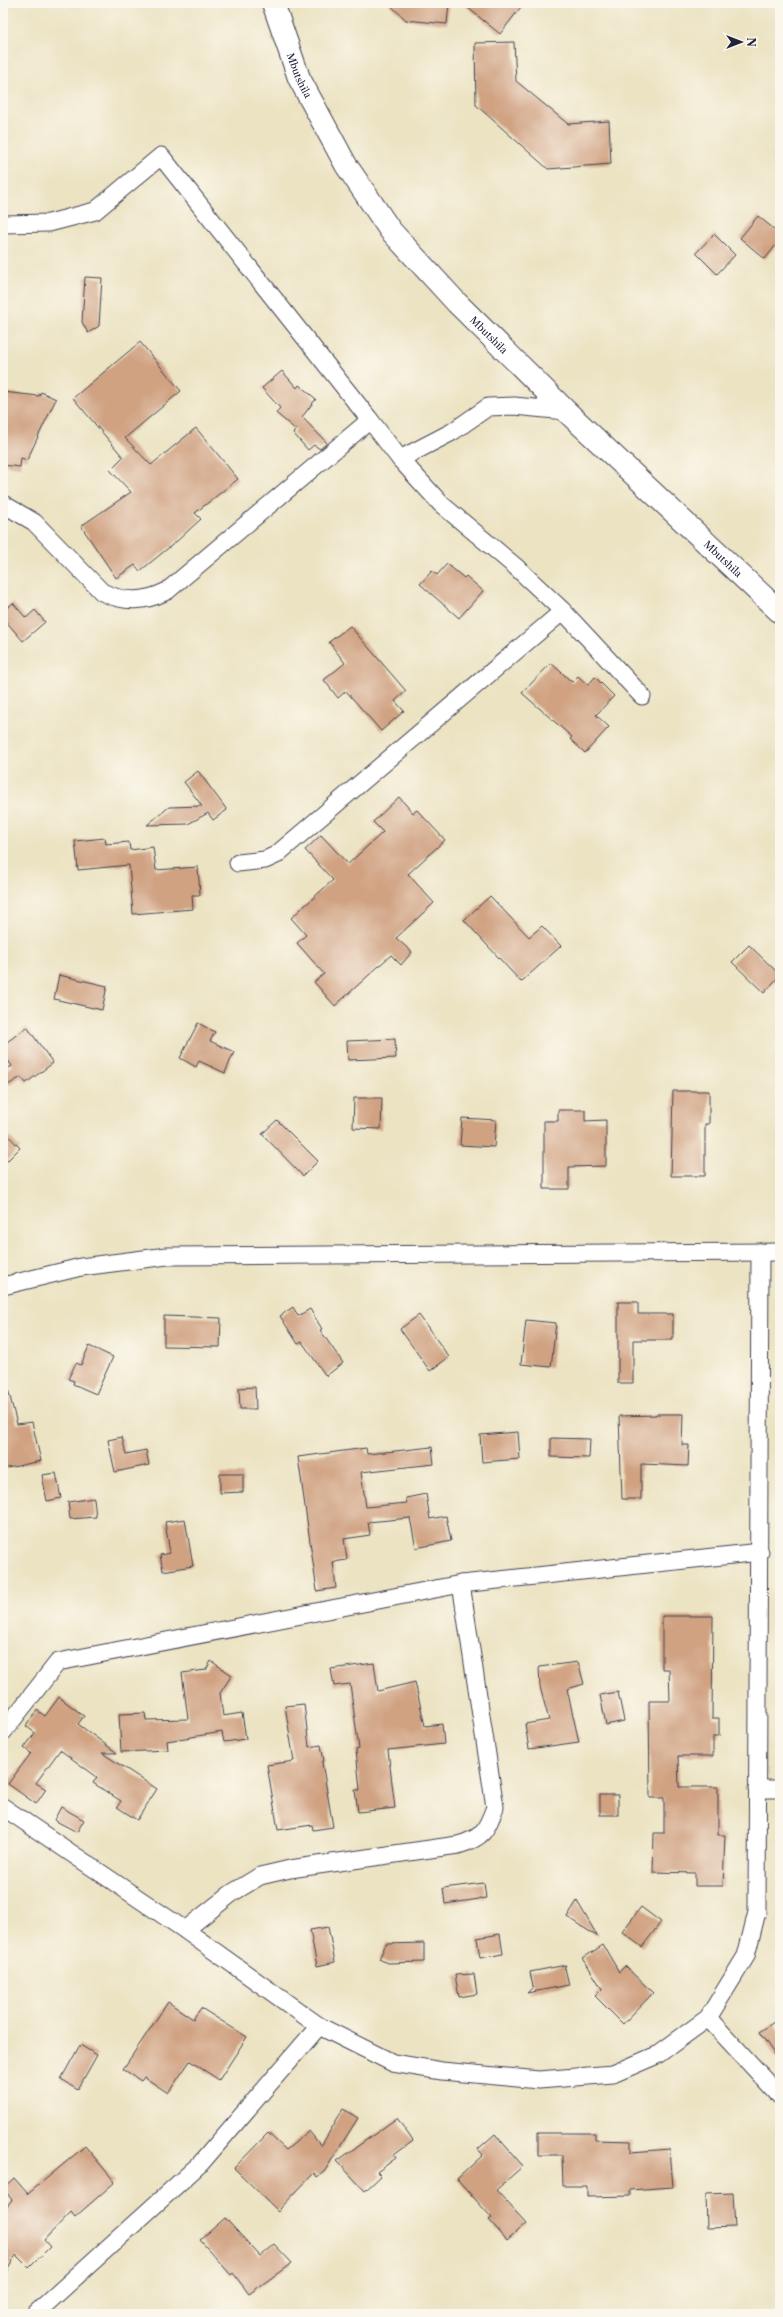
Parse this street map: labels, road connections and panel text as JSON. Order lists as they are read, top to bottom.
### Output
{
  "streets": {
    "street": ["Mbutshila"]
  },
  "north": "right"
}
